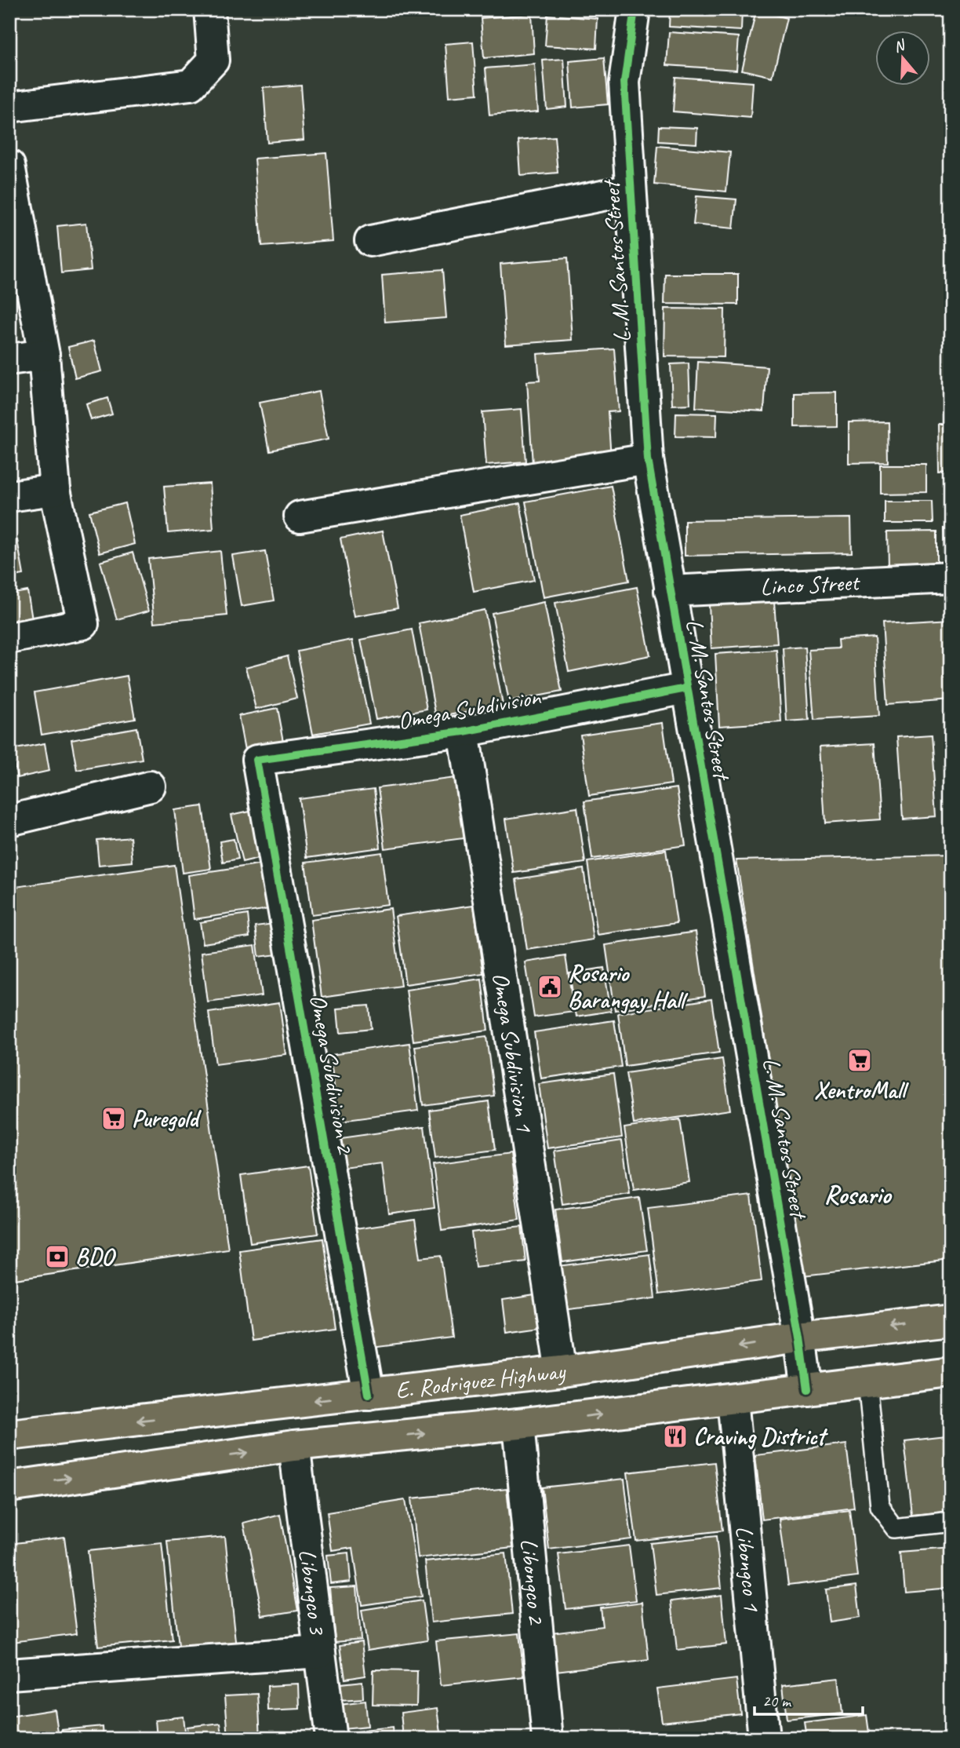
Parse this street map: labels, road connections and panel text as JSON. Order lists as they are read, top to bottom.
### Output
{
  "streets": {
    "main road": ["E. Rodriguez Highway"],
    "street": [
      "L. M. Santos Street",
      "Linco Street",
      "Omega Subdivision",
      "Omega Subdivision 1",
      "Omega Subdivision 2",
      "Libongco 1",
      "Libongco 2",
      "Libongco 3"
    ]
  },
  "crossings": [
    ["L. M. Santos Street", "Linco Street"],
    ["L. M. Santos Street", "Omega Subdivision"],
    ["L. M. Santos Street", "E. Rodriguez Highway"],
    ["Omega Subdivision", "Omega Subdivision 1"],
    ["Omega Subdivision", "Omega Subdivision 2"],
    ["Omega Subdivision 1", "E. Rodriguez Highway"],
    ["Omega Subdivision 2", "E. Rodriguez Highway"],
    ["E. Rodriguez Highway", "Libongco 1"],
    ["E. Rodriguez Highway", "Libongco 2"],
    ["E. Rodriguez Highway", "Libongco 3"]
  ],
  "districts": ["Rosario"],
  "places": {
    "public building": ["Rosario Barangay Hall"],
    "supermarket": ["XentroMall", "Puregold"],
    "bank": ["BDO"],
    "restaurant": ["Craving District"]
  },
  "scale_bar": "20 m",
  "north": "top"
}
